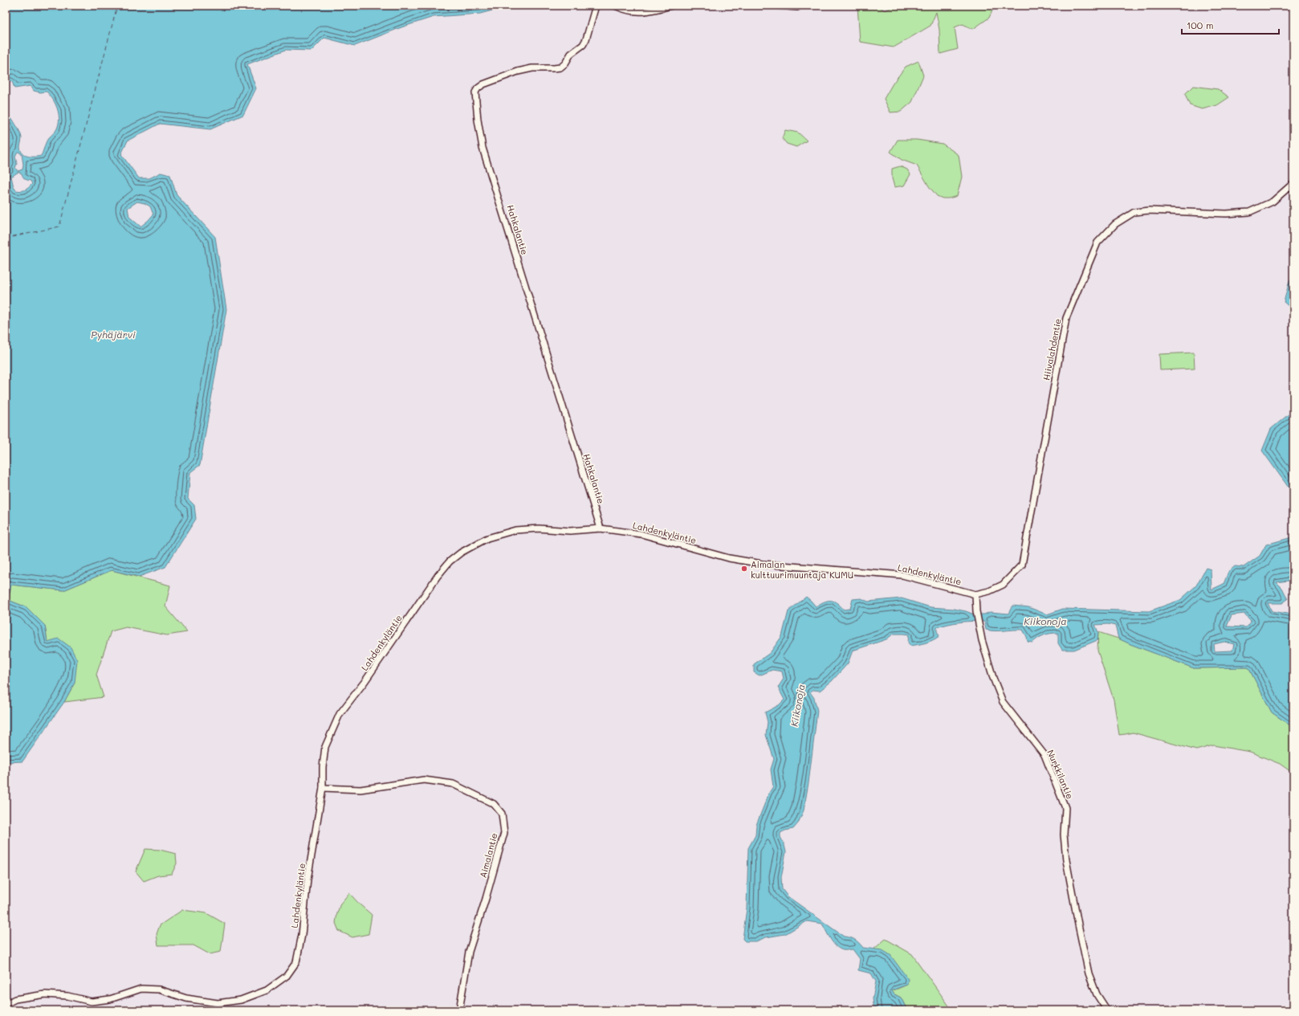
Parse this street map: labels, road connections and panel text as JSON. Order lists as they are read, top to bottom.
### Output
{
  "streets": {
    "street": [
      "Hahkalantie",
      "Hiivalahdentie",
      "Lahdenkyläntie",
      "Nurkkilantie",
      "Aimalantie"
    ]
  },
  "crossings": [
    ["Hahkalantie", "Lahdenkyläntie"],
    ["Hiivalahdentie", "Lahdenkyläntie"],
    ["Hiivalahdentie", "Nurkkilantie"],
    ["Lahdenkyläntie", "Nurkkilantie"],
    ["Lahdenkyläntie", "Aimalantie"]
  ],
  "water": ["Pyhäjärvi", "Kiikonoja"],
  "places": ["Aimalan kulttuurimuuntaja KUMU"],
  "scale_bar": "100 m"
}
